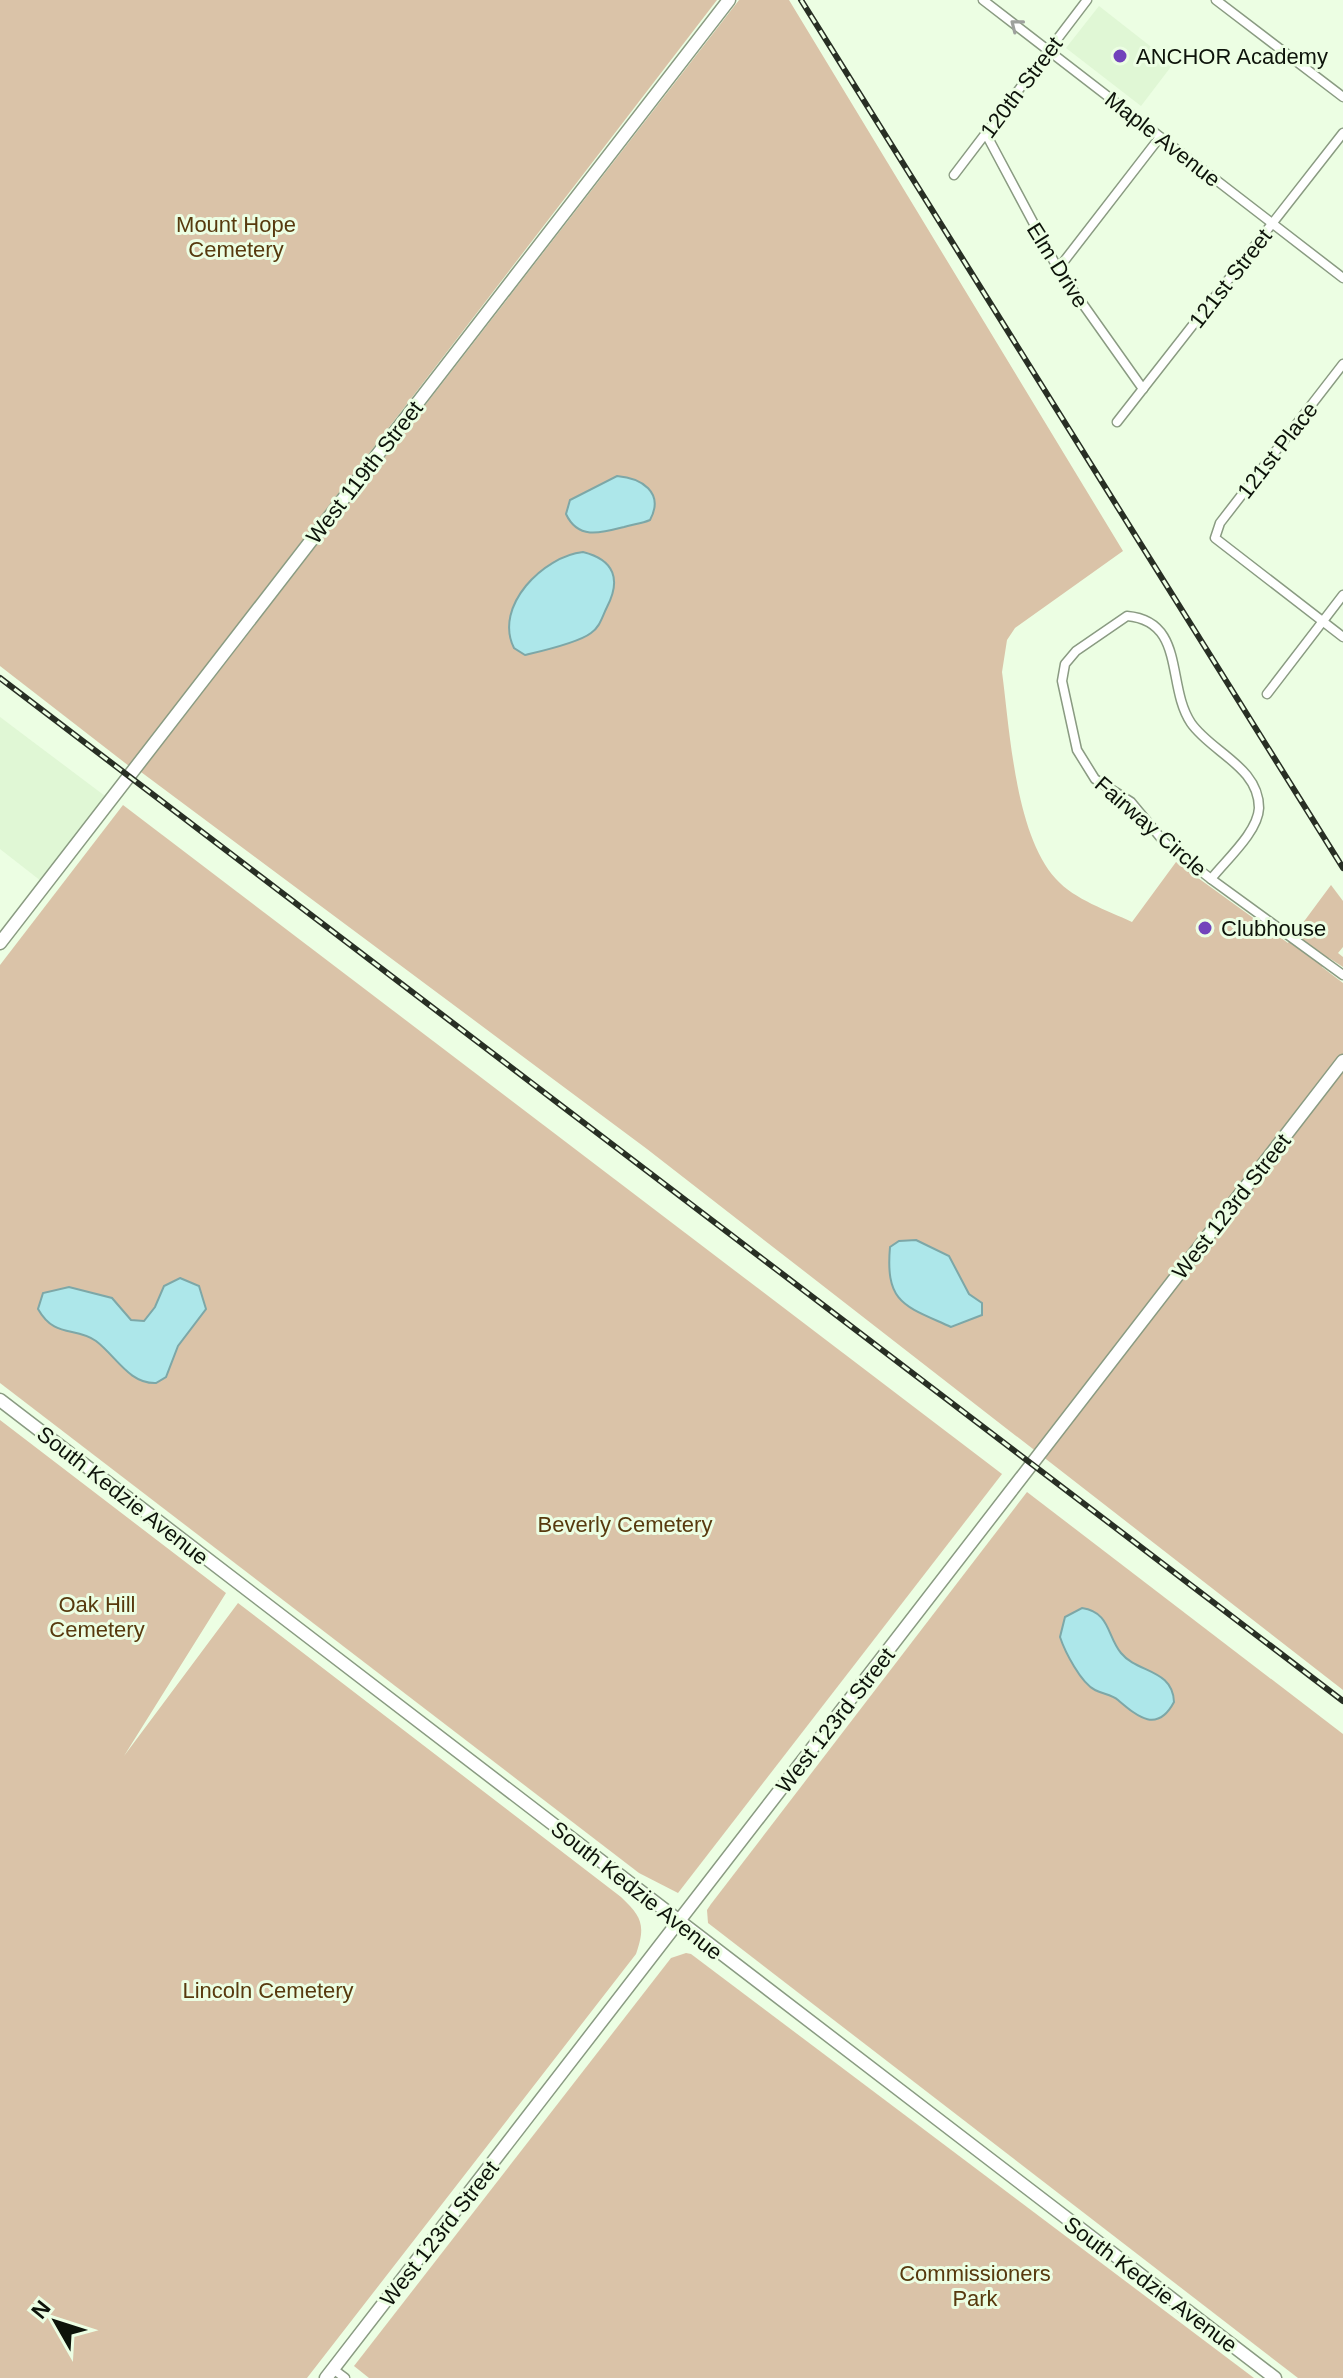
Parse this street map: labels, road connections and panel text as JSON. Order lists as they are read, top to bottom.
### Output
{
  "streets": {
    "street": [
      "120th Street",
      "Maple Avenue",
      "Elm Drive",
      "121st Street",
      "121st Place",
      "West 119th Street",
      "Fairway Circle",
      "West 123rd Street",
      "South Kedzie Avenue"
    ]
  },
  "crossings": [
    ["120th Street", "Maple Avenue"],
    ["120th Street", "Elm Drive"],
    ["Maple Avenue", "121st Street"],
    ["Elm Drive", "121st Street"],
    ["West 123rd Street", "South Kedzie Avenue"]
  ],
  "parks": [
    "Mount Hope Cemetery",
    "Beverly Cemetery",
    "Oak Hill Cemetery",
    "Lincoln Cemetery",
    "Commissioners Park"
  ],
  "places": ["ANCHOR Academy", "Clubhouse"],
  "north": "top left"
}
